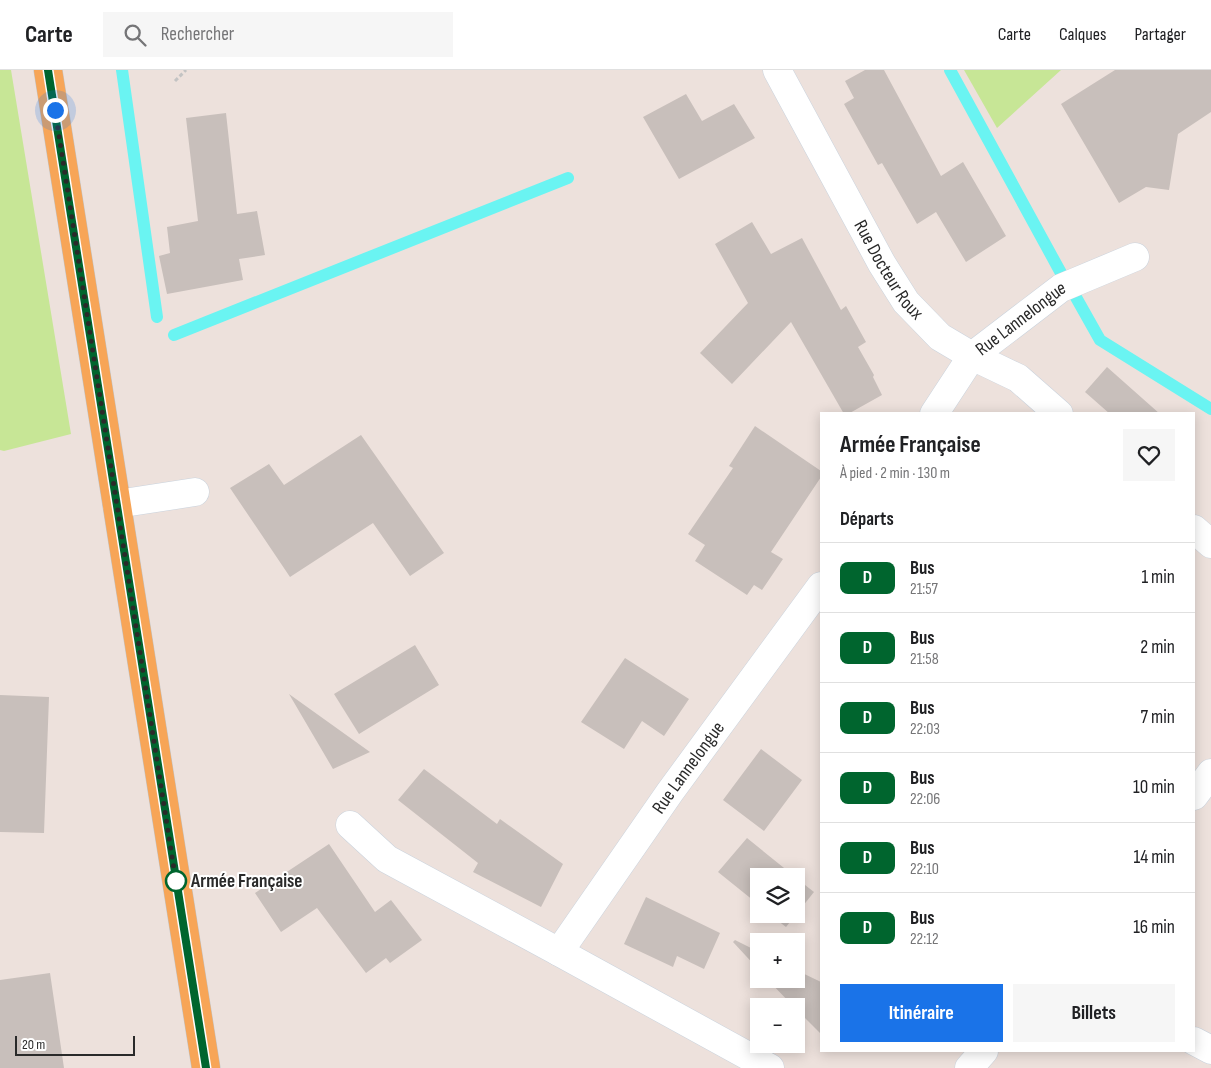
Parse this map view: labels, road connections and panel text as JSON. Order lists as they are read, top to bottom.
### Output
{
  "streets": {
    "street": ["Rue Docteur Roux", "Rue Lannelongue"]
  },
  "crossings": [
    ["Rue Docteur Roux", "Rue Lannelongue"]
  ],
  "places": ["Armée Française"],
  "lines": ["bus line D"],
  "scale_bar": "20 m",
  "page": {
    "header": "Carte",
    "search": "Rechercher",
    "nav": ["Carte", "Calques", "Partager"],
    "heading": [
      ["Armée Française", "À pied · 2 min · 130 m"],
      "Départs"
    ],
    "list": [
      {
        "mark": "D",
        "name": "Bus",
        "note": "21:57",
        "value": "1 min"
      },
      {
        "mark": "D",
        "name": "Bus",
        "note": "21:58",
        "value": "2 min"
      },
      {
        "mark": "D",
        "name": "Bus",
        "note": "22:03",
        "value": "7 min"
      },
      {
        "mark": "D",
        "name": "Bus",
        "note": "22:06",
        "value": "10 min"
      },
      {
        "mark": "D",
        "name": "Bus",
        "note": "22:10",
        "value": "14 min"
      },
      {
        "mark": "D",
        "name": "Bus",
        "note": "22:12",
        "value": "16 min"
      }
    ],
    "map_buttons": ["+", "−"],
    "buttons": ["Itinéraire", "Billets"],
    "scale": "20 m"
  }
}
